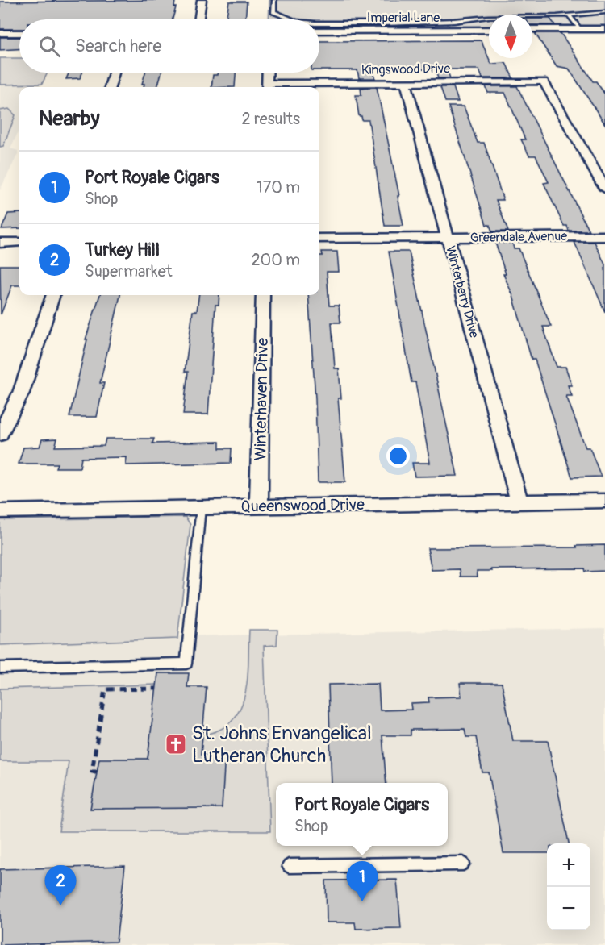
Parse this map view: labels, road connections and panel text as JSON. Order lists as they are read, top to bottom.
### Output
{
  "streets": {
    "street": [
      "Imperial Lane",
      "Kingswood Drive",
      "Greendale Avenue",
      "Winterberry Drive",
      "Winterhaven Drive",
      "Queenswood Drive"
    ]
  },
  "crossings": [
    ["Kingswood Drive", "Winterberry Drive"],
    ["Greendale Avenue", "Winterberry Drive"],
    ["Winterberry Drive", "Queenswood Drive"],
    ["Winterhaven Drive", "Queenswood Drive"]
  ],
  "places": {
    "church": ["St. Johns Envangelical Lutheran Church"]
  },
  "north": "bottom",
  "page": {
    "search": "Search here",
    "heading": ["Nearby", "2 results"],
    "list": [
      {
        "mark": "1",
        "name": "Port Royale Cigars",
        "note": "Shop",
        "value": "170 m"
      },
      {
        "mark": "2",
        "name": "Turkey Hill",
        "note": "Supermarket",
        "value": "200 m"
      }
    ],
    "popup": ["Port Royale Cigars", "Shop"],
    "map_buttons": ["+", "−"],
    "pins": ["1", "2"]
  }
}
